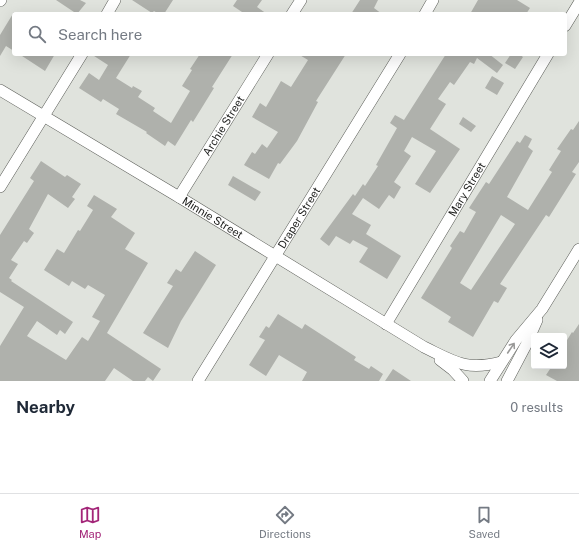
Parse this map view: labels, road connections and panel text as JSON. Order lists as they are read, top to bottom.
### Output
{
  "streets": {
    "street": [
      "Archie Street",
      "Mary Street",
      "Minnie Street",
      "Draper Street"
    ]
  },
  "crossings": [
    ["Archie Street", "Minnie Street"],
    ["Mary Street", "Minnie Street"],
    ["Minnie Street", "Draper Street"]
  ],
  "page": {
    "search": "Search here",
    "heading": ["Nearby", "0 results"],
    "nav": ["Map", "Directions", "Saved"]
  }
}
